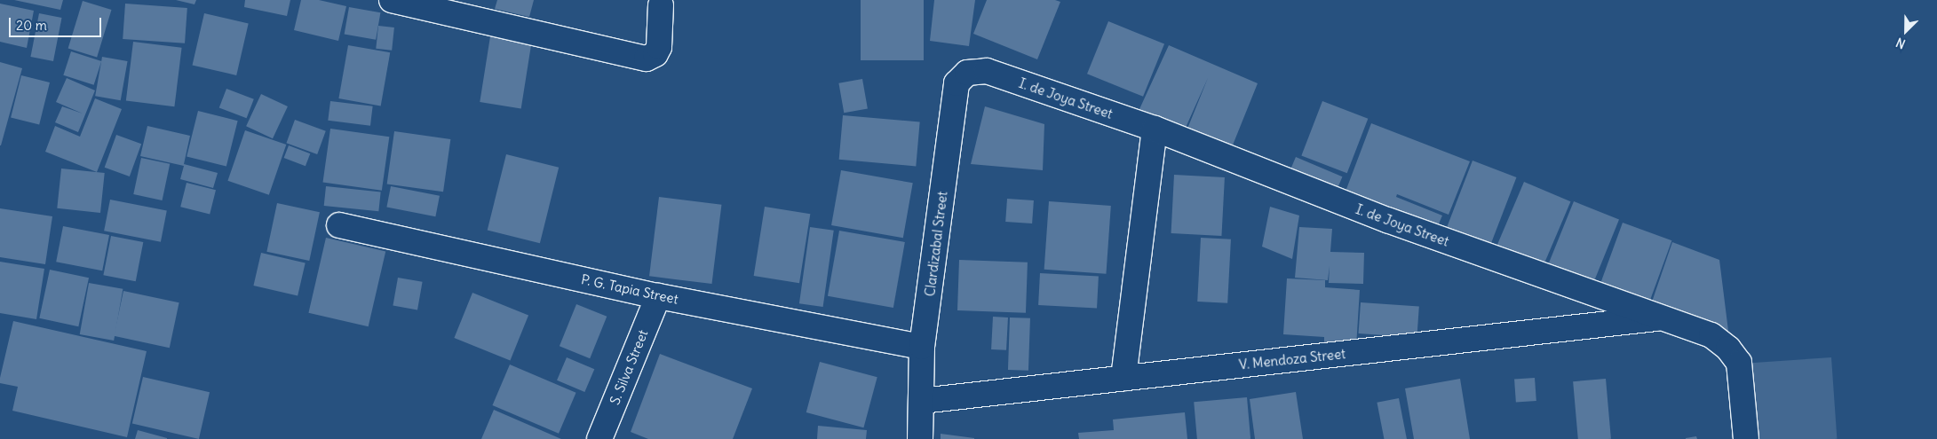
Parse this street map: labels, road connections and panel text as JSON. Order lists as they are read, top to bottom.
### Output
{
  "streets": {
    "street": [
      "I. de Joya Street",
      "Clardizabal Street",
      "P. G. Tapia Street",
      "V. Mendoza Street",
      "S. Silva Street"
    ]
  },
  "crossings": [
    ["I. de Joya Street", "Clardizabal Street"],
    ["I. de Joya Street", "V. Mendoza Street"],
    ["Clardizabal Street", "P. G. Tapia Street"],
    ["Clardizabal Street", "V. Mendoza Street"],
    ["P. G. Tapia Street", "S. Silva Street"]
  ],
  "scale_bar": "20 m",
  "north": "bottom left"
}
